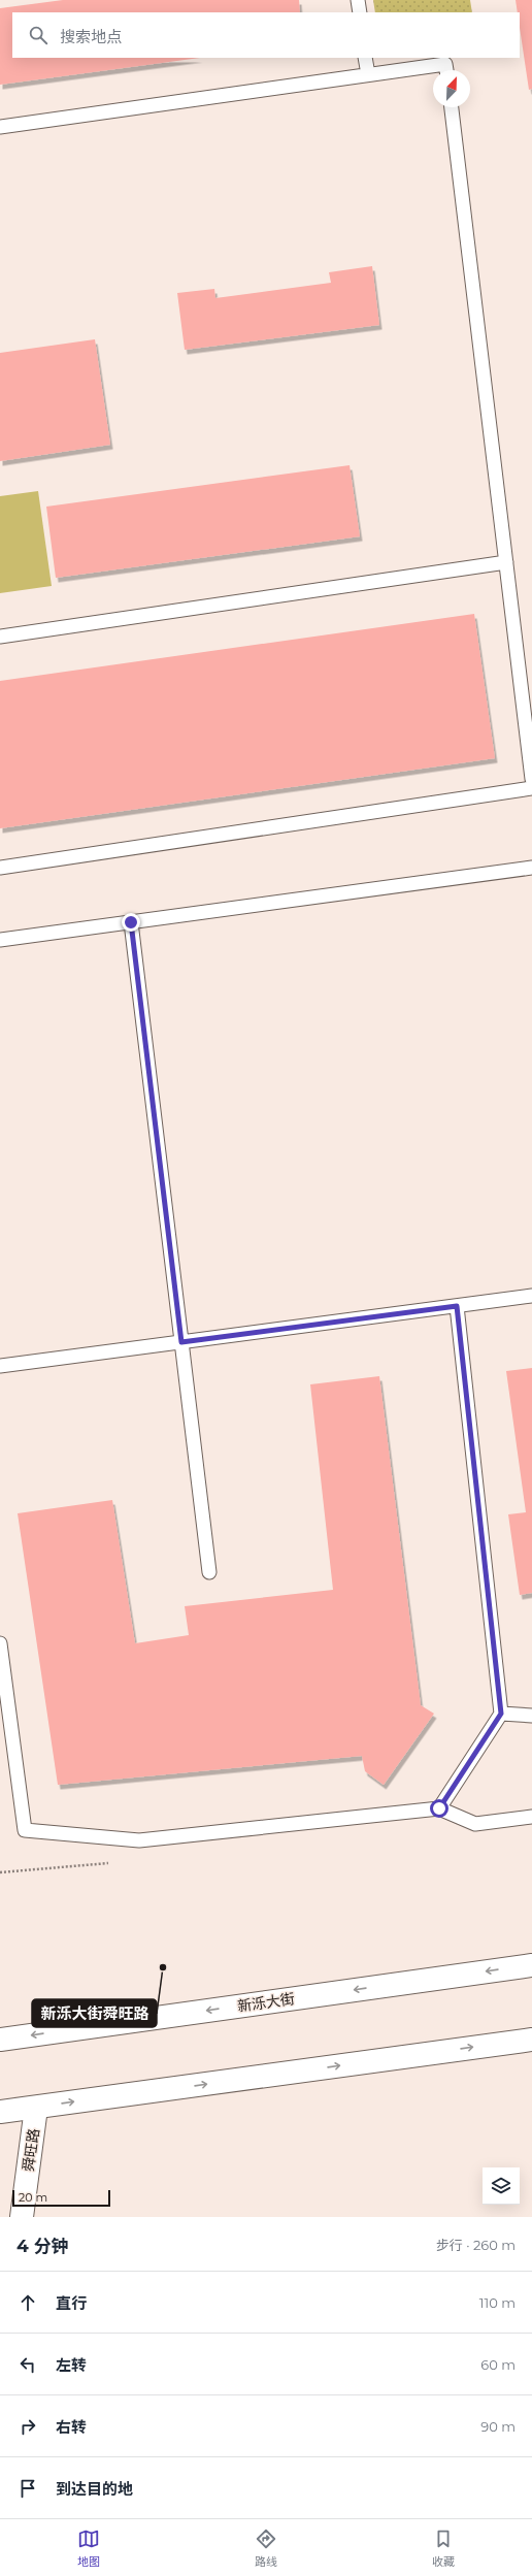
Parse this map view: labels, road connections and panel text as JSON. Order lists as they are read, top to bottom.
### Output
{
  "streets": {
    "main road": ["新泺大街", "舜旺路"]
  },
  "places": ["新泺大街舜旺路"],
  "scale_bar": "20 m",
  "north": "top right",
  "page": {
    "search": "搜索地点",
    "scale": "20 m",
    "heading": ["4 分钟", "步行 · 260 m"],
    "list": [
      ["直行", "110 m"],
      ["左转", "60 m"],
      ["右转", "90 m"],
      "到达目的地"
    ],
    "nav": ["地图", "路线", "收藏"]
  }
}
